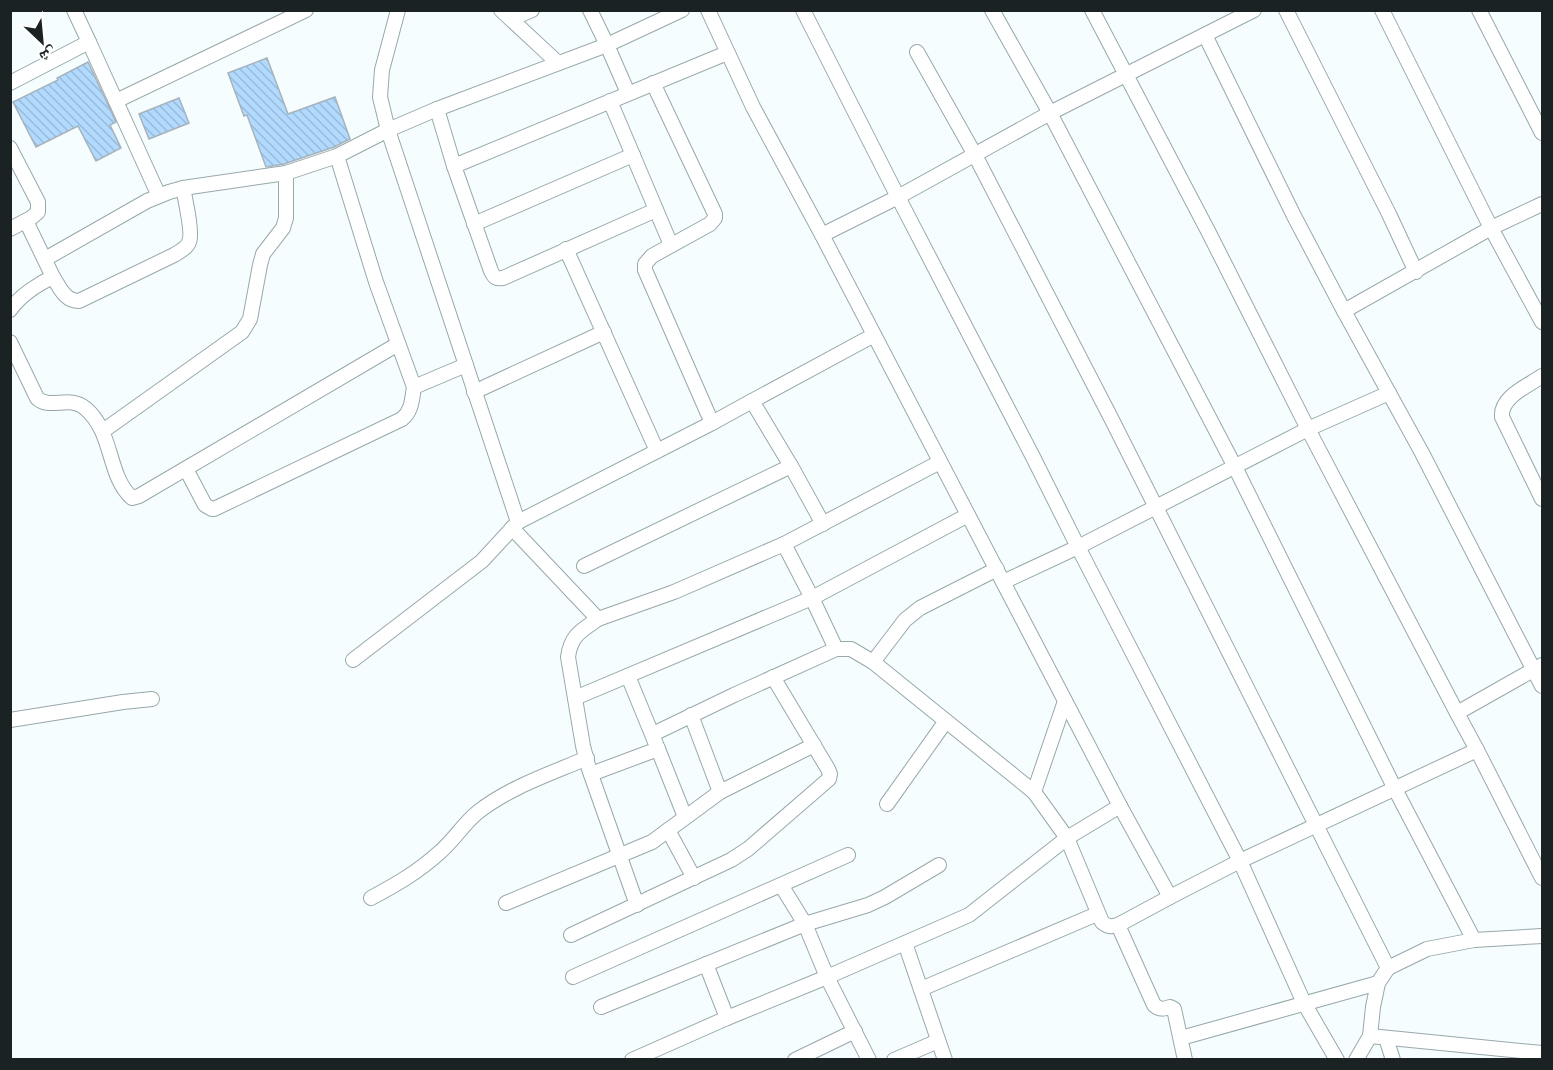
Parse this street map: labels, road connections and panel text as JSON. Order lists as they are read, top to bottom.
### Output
{
  "north": "bottom right"
}
